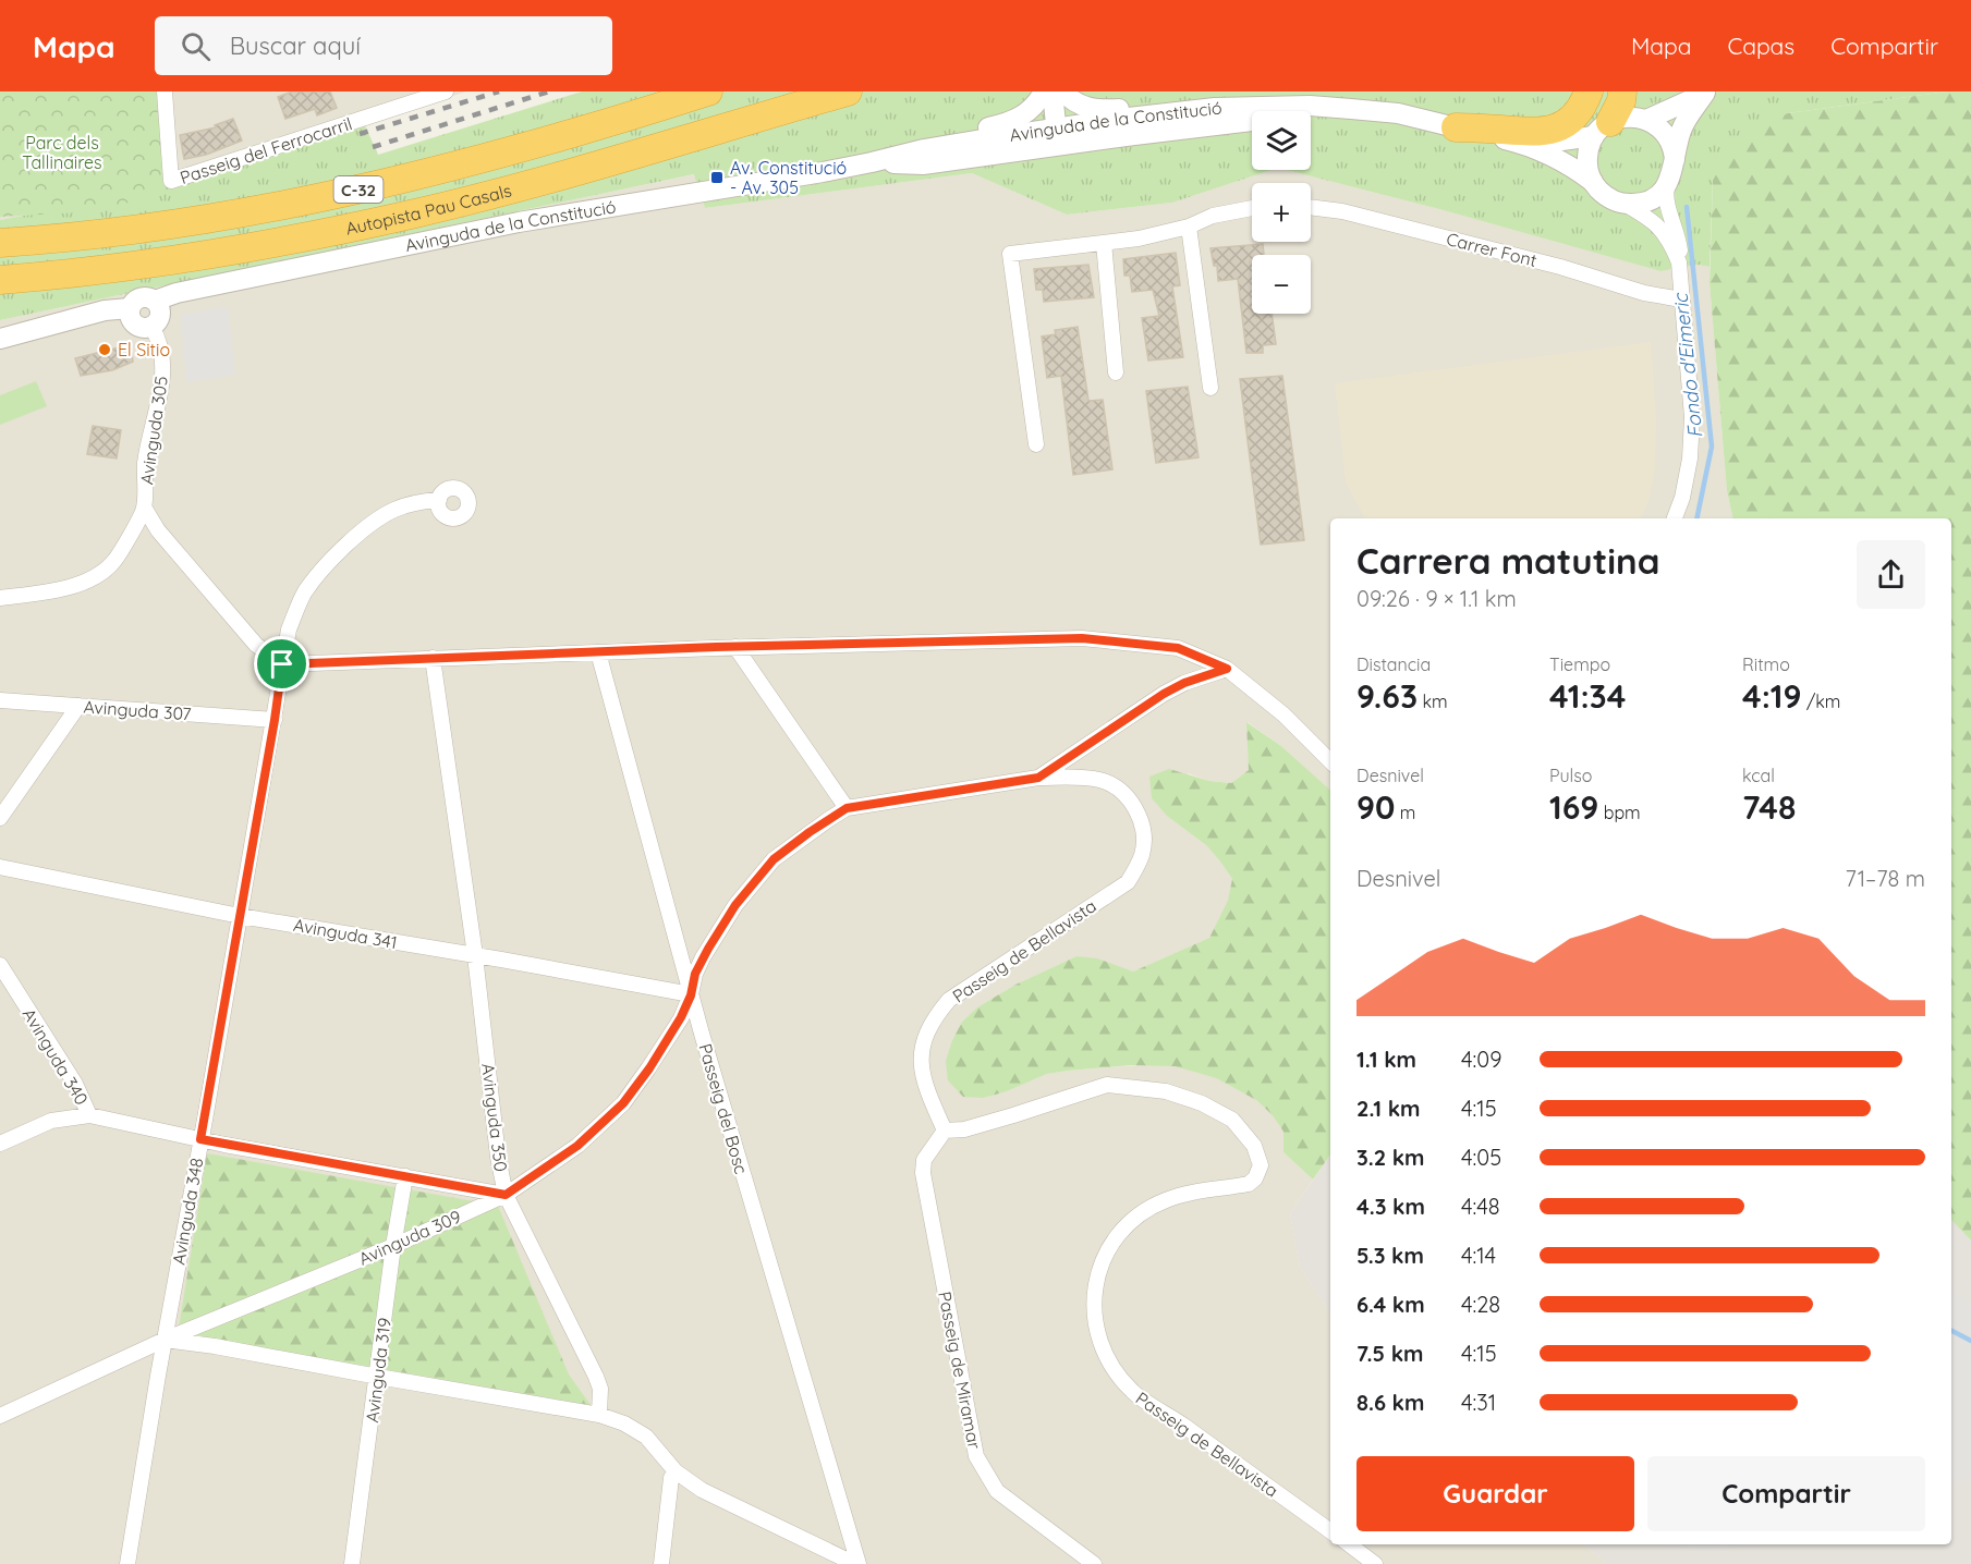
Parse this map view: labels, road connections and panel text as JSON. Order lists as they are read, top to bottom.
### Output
{
  "streets": {
    "highway": ["C-32", "Autopista Pau Casals"],
    "street": [
      "Avinguda de la Constitució",
      "Passeig del Ferrocarril",
      "Carrer Font",
      "Avinguda 305",
      "Avinguda 307",
      "Avinguda 341",
      "Passeig de Bellavista",
      "Avinguda 340",
      "Passeig del Bosc",
      "Avinguda 350",
      "Avinguda 348",
      "Avinguda 309",
      "Avinguda 319",
      "Passeig de Miramar"
    ]
  },
  "crossings": [
    ["Avinguda de la Constitució", "Avinguda 305"],
    ["Avinguda 307", "Avinguda 348"],
    ["Avinguda 341", "Passeig del Bosc"],
    ["Avinguda 341", "Avinguda 350"],
    ["Avinguda 341", "Avinguda 348"],
    ["Avinguda 341", "Avinguda 309"],
    ["Passeig de Bellavista", "Passeig de Miramar"],
    ["Passeig del Bosc", "Avinguda 309"],
    ["Avinguda 350", "Avinguda 309"],
    ["Avinguda 348", "Avinguda 309"],
    ["Avinguda 309", "Avinguda 319"]
  ],
  "water": ["Fondo d'Eimeric"],
  "parks": ["Parc dels Tallinaires"],
  "places": {
    "transit": ["Av. Constitució - Av. 305"],
    "other": ["El Sitio"]
  },
  "page": {
    "header": "Mapa",
    "search": "Buscar aquí",
    "nav": ["Mapa", "Capas", "Compartir"],
    "map_buttons": ["+", "−"],
    "heading": ["Carrera matutina", "09:26 · 9 × 1.1 km"],
    "stats": [
      ["Distancia", "9.63 km"],
      ["Tiempo", "41:34"],
      ["Ritmo", "4:19 /km"],
      ["Desnivel", "90 m"],
      ["Pulso", "169 bpm"],
      ["kcal", "748"]
    ],
    "chart": ["Desnivel", "71–78 m"],
    "list": [
      {
        "name": "1.1 km",
        "note": "4:09"
      },
      {
        "name": "2.1 km",
        "note": "4:15"
      },
      {
        "name": "3.2 km",
        "note": "4:05"
      },
      {
        "name": "4.3 km",
        "note": "4:48"
      },
      {
        "name": "5.3 km",
        "note": "4:14"
      },
      {
        "name": "6.4 km",
        "note": "4:28"
      },
      {
        "name": "7.5 km",
        "note": "4:15"
      },
      {
        "name": "8.6 km",
        "note": "4:31"
      }
    ],
    "buttons": ["Guardar", "Compartir"]
  }
}
